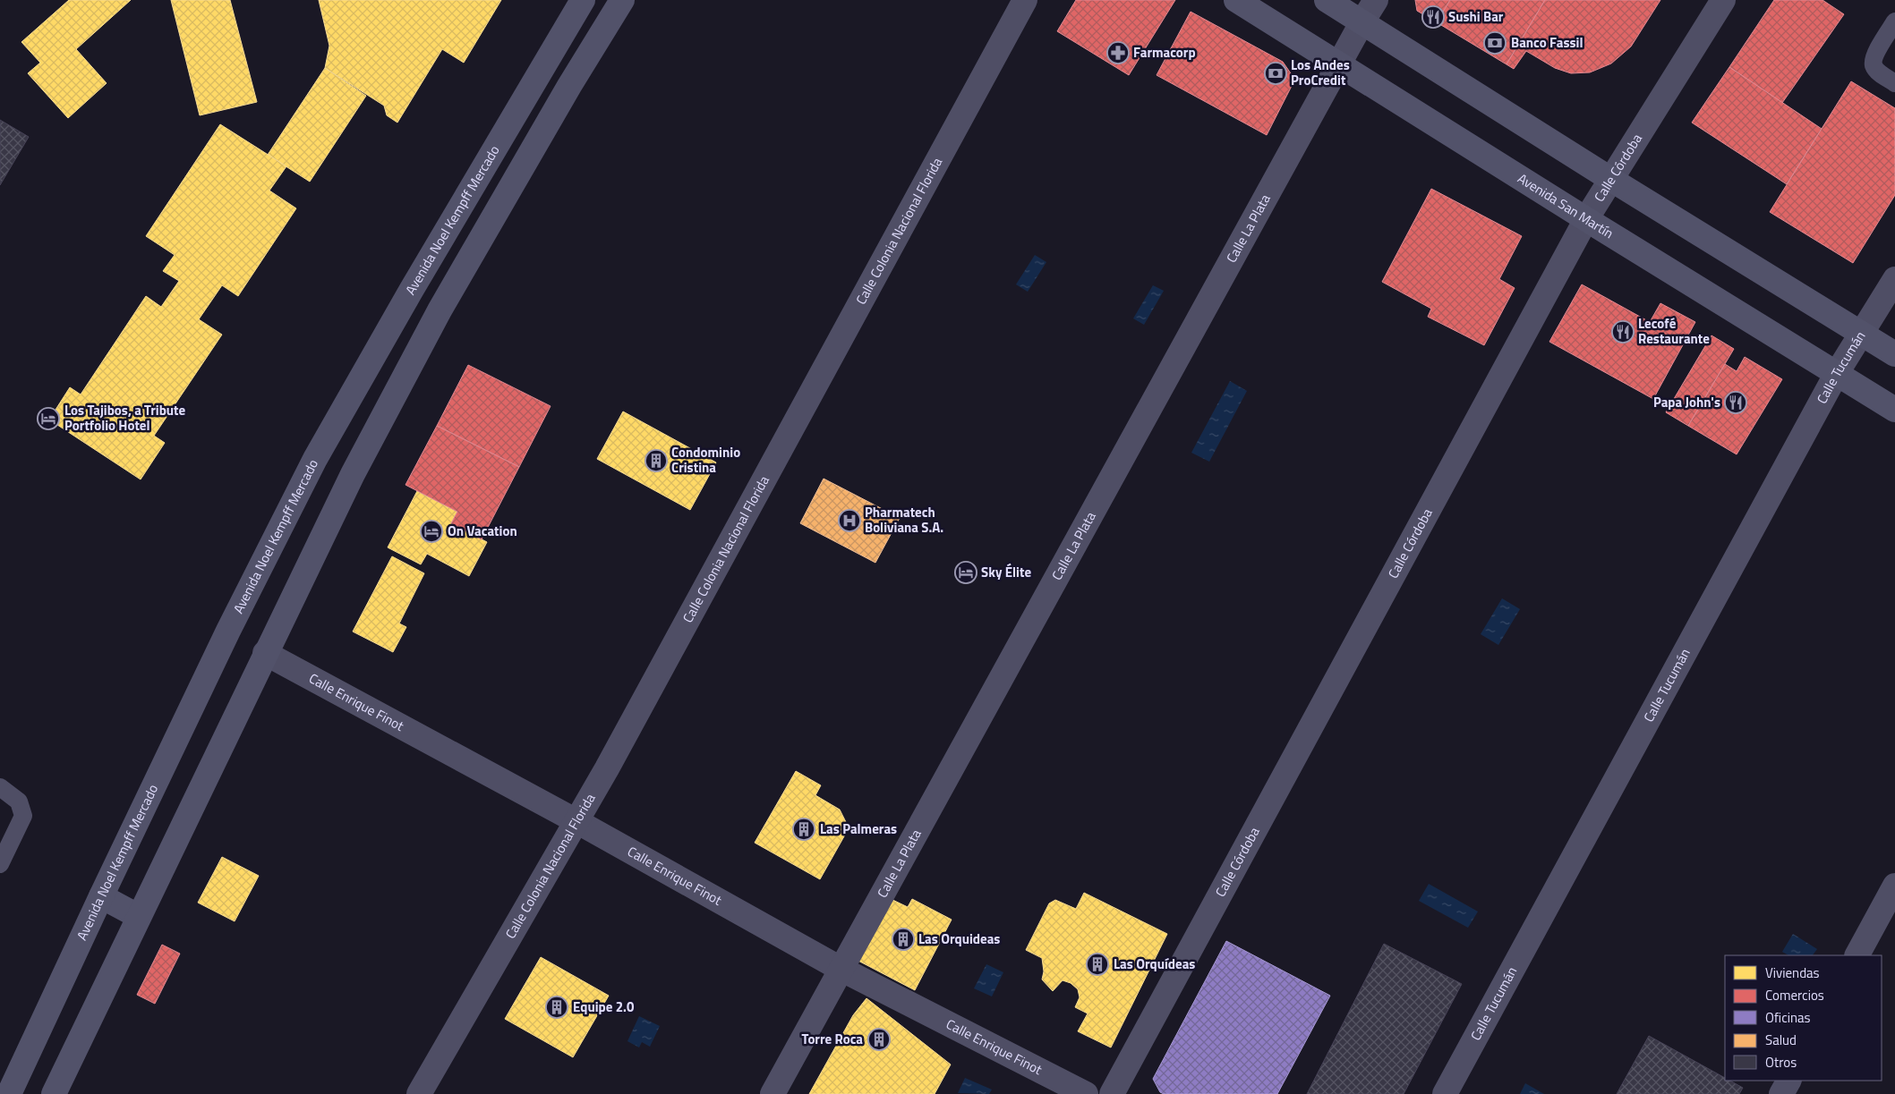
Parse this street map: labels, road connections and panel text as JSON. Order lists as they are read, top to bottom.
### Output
{
  "streets": {
    "main road": ["Avenida San Martín", "Avenida Noel Kempff Mercado"],
    "street": [
      "Calle Córdoba",
      "Calle La Plata",
      "Calle Colonia Nacional Florida",
      "Calle Tucumán",
      "Calle Enrique Finot"
    ]
  },
  "crossings": [
    ["Calle Córdoba", "Avenida San Martín"],
    ["Avenida San Martín", "Calle La Plata"],
    ["Avenida San Martín", "Calle Tucumán"],
    ["Calle La Plata", "Calle Enrique Finot"],
    ["Calle Colonia Nacional Florida", "Calle Enrique Finot"]
  ],
  "places": {
    "restaurant": ["Sushi Bar", "Lecofé Restaurante", "Papa John's"],
    "bank": ["Banco Fassil", "Los Andes ProCredit"],
    "pharmacy": ["Farmacorp"],
    "hotel": ["Los Tajibos, a Tribute Portfolio Hotel", "On Vacation", "Sky Élite"],
    "building": [
      "Condominio Cristina",
      "Las Palmeras",
      "Las Orquideas",
      "Las Orquídeas",
      "Equipe 2.0",
      "Torre Roca"
    ],
    "hospital": ["Pharmatech Boliviana S.A."]
  },
  "legend": [
    "Viviendas",
    "Comercios",
    "Oficinas",
    "Salud",
    "Otros"
  ]
}
